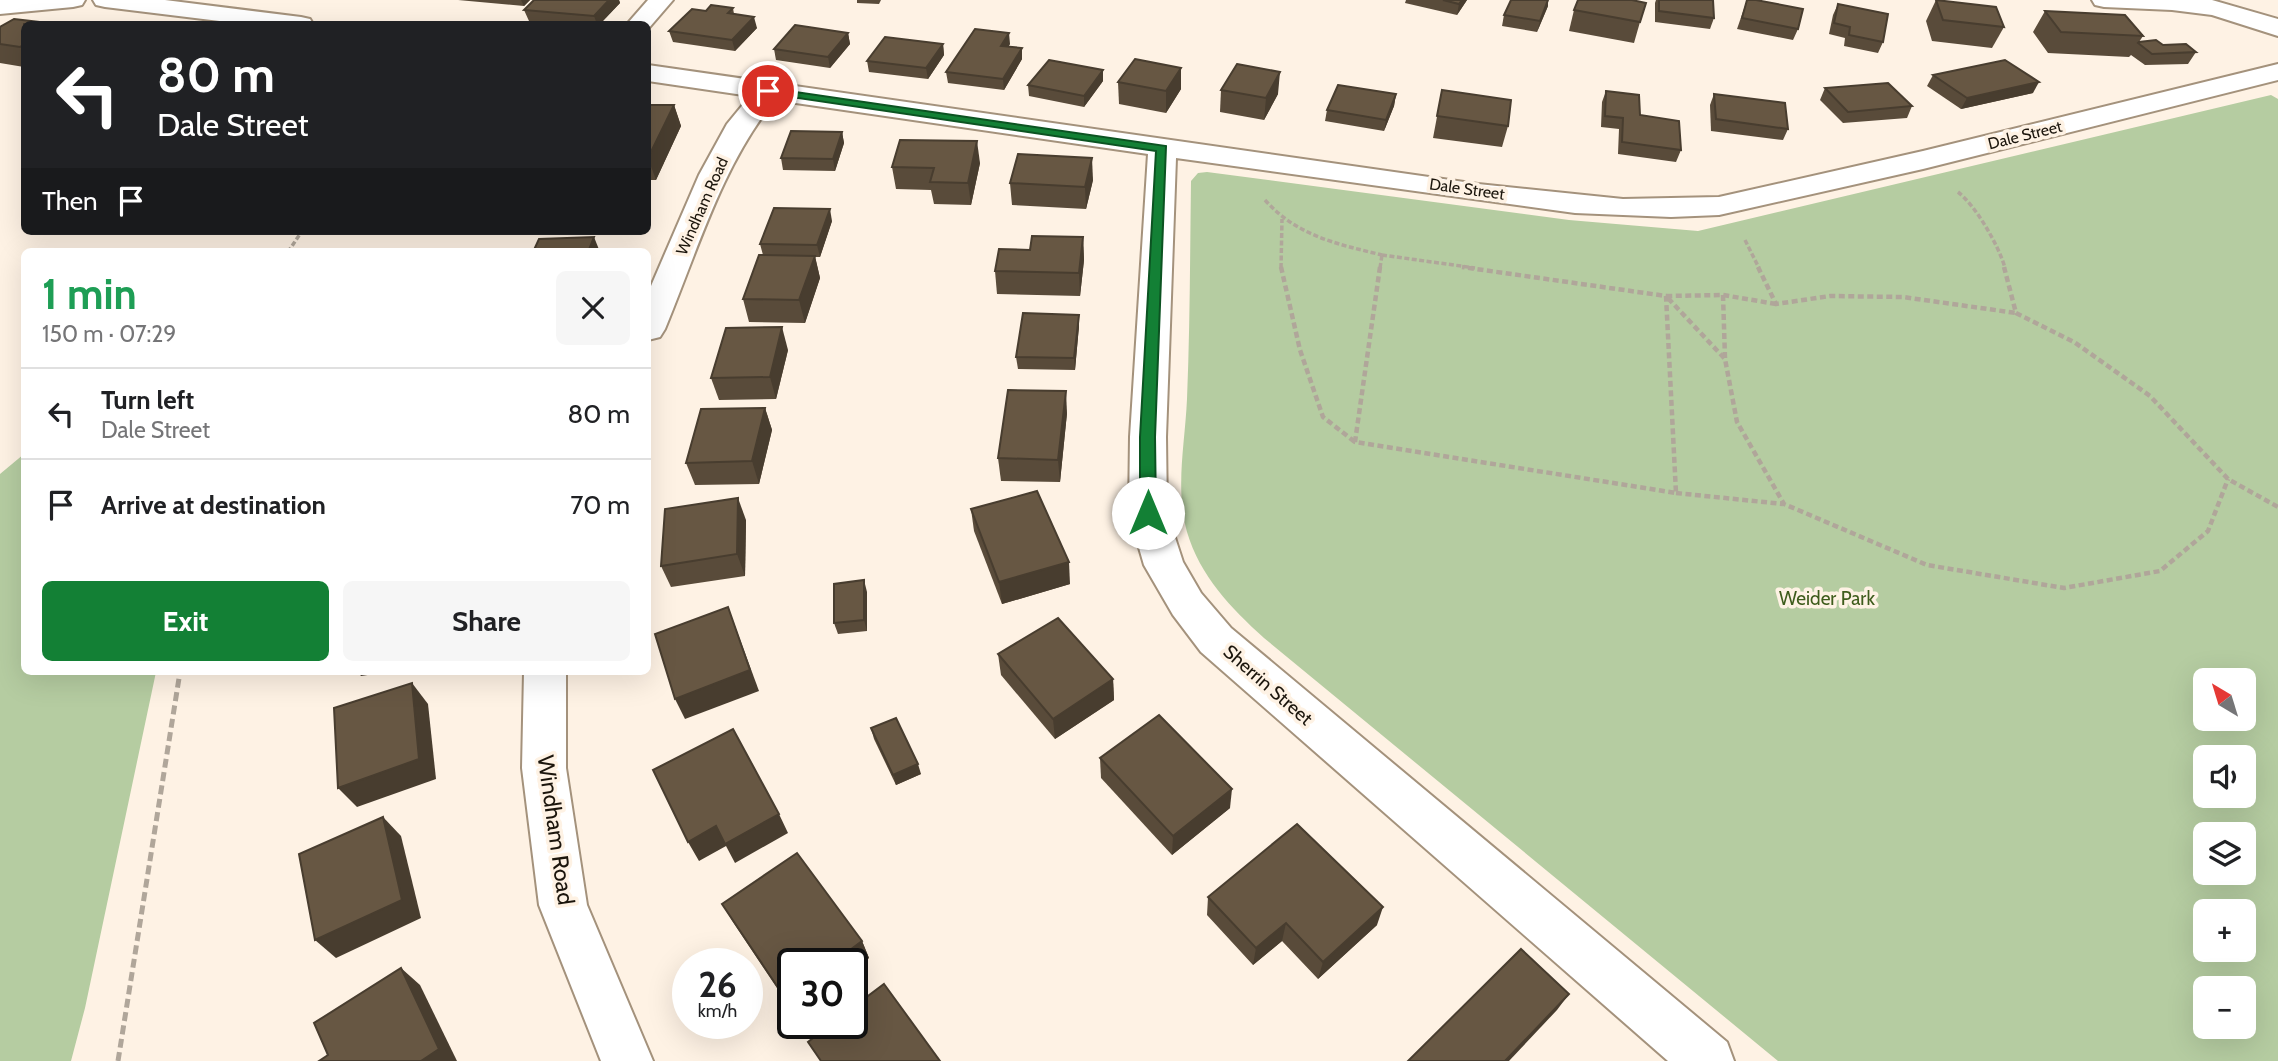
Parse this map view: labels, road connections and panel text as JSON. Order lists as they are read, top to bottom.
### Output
{
  "streets": {
    "street": ["Dale Street", "Windham Road", "Sherrin Street"]
  },
  "crossings": [
    ["Dale Street", "Windham Road"],
    ["Dale Street", "Sherrin Street"]
  ],
  "parks": ["Weider Park"],
  "north": "top left",
  "page": {
    "turn": ["80 m", "Dale Street"],
    "then": "Then",
    "heading": ["1 min", "150 m · 07:29"],
    "list": [
      {
        "name": "Turn left",
        "note": "Dale Street",
        "value": "80 m"
      },
      {
        "name": "Arrive at destination",
        "value": "70 m"
      }
    ],
    "buttons": ["Exit", "Share"],
    "map_buttons": ["+", "−"],
    "speed": "26 km/h",
    "limit": "30"
  }
}
